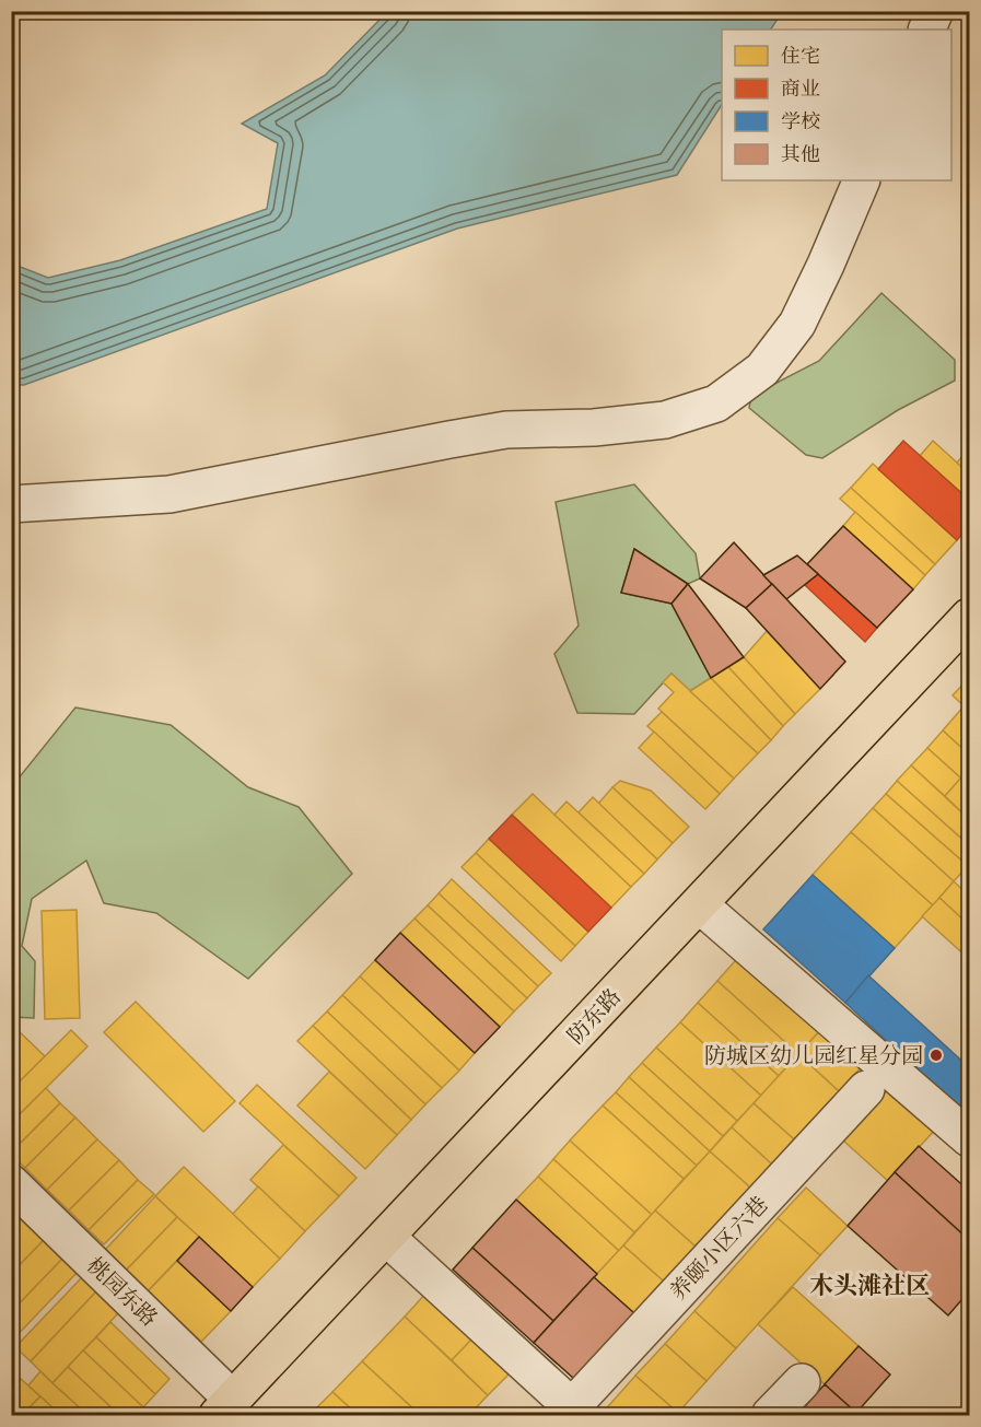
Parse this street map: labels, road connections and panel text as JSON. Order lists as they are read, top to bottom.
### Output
{
  "streets": {
    "main road": ["防东路"],
    "street": ["养颐小区六巷", "桃园东路"]
  },
  "crossings": [
    ["防东路", "养颐小区六巷"],
    ["防东路", "桃园东路"]
  ],
  "districts": ["木头滩社区"],
  "places": ["防城区幼儿园红星分园"],
  "legend": [
    "住宅",
    "商业",
    "学校",
    "其他"
  ]
}
